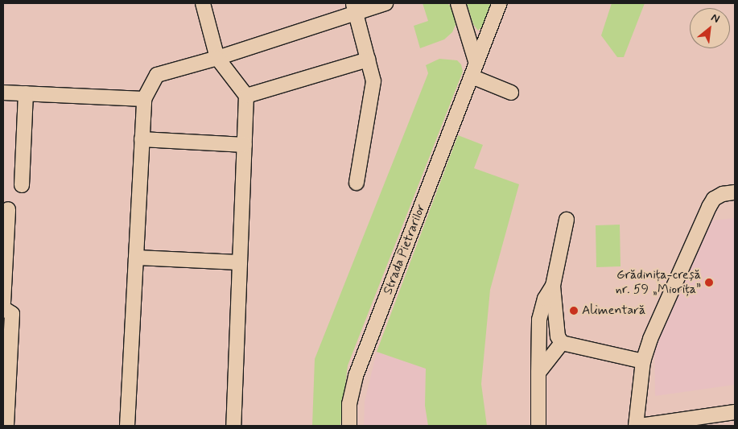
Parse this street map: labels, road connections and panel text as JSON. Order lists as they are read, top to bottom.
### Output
{
  "streets": {
    "street": ["Strada Pietrarilor"]
  },
  "places": ["Grădinița-creșă nr. 59 „Miorița”", "Alimentară"],
  "north": "top right"
}
